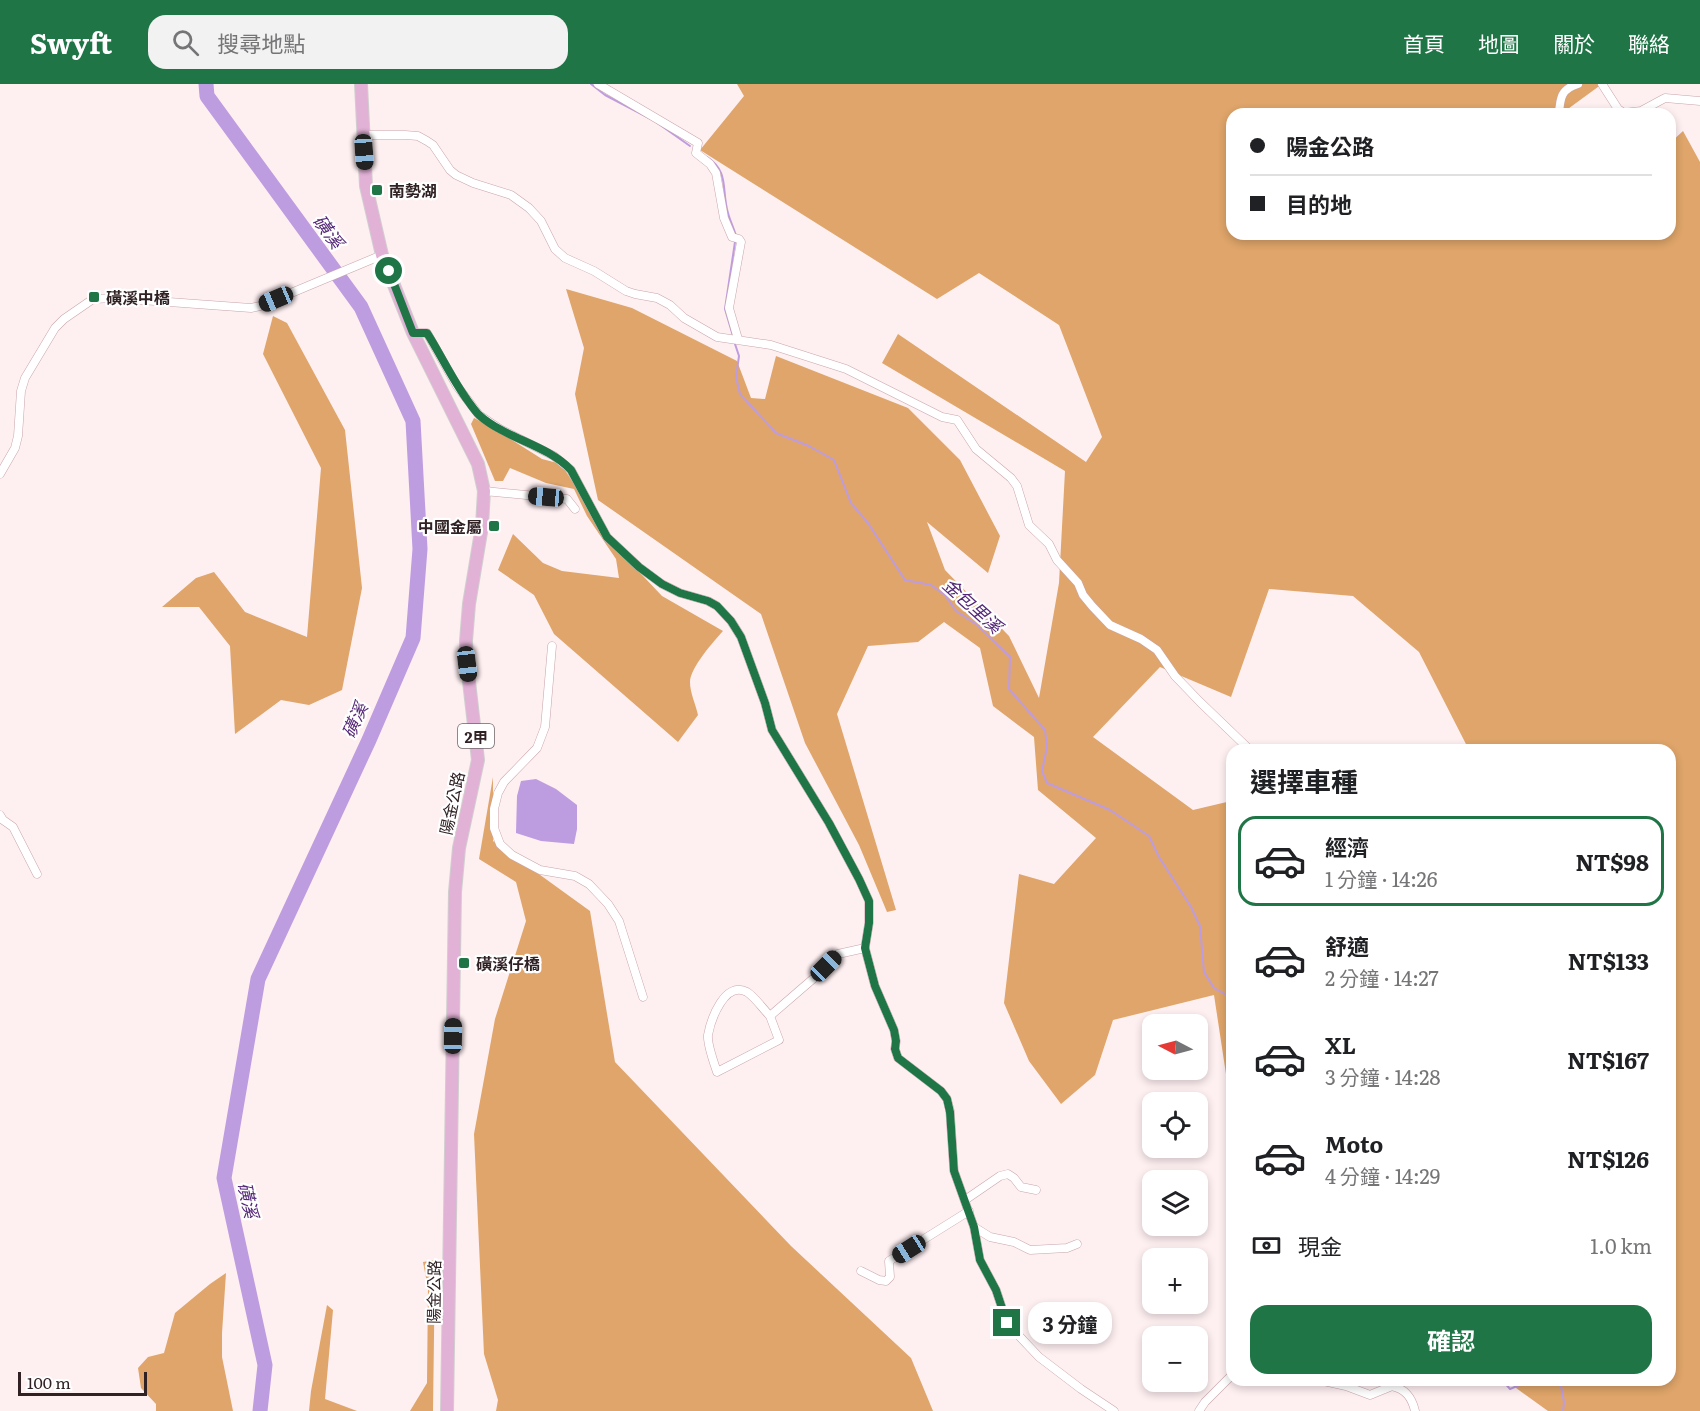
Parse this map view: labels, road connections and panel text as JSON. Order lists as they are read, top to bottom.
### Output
{
  "streets": {
    "main road": ["2甲", "陽金公路"]
  },
  "water": ["磺溪", "金包里溪"],
  "places": {
    "transit": [
      "南勢湖",
      "磺溪中橋",
      "中國金屬",
      "磺溪仔橋"
    ]
  },
  "scale_bar": "100 m",
  "north": "left",
  "page": {
    "header": "Swyft",
    "search": "搜尋地點",
    "nav": [
      "首頁",
      "地圖",
      "關於",
      "聯絡"
    ],
    "banner": ["陽金公路", "目的地"],
    "heading": "選擇車種",
    "list": [
      {
        "name": "經濟",
        "note": "1 分鐘 · 14:26",
        "value": "NT$98"
      },
      {
        "name": "舒適",
        "note": "2 分鐘 · 14:27",
        "value": "NT$133"
      },
      {
        "name": "XL",
        "note": "3 分鐘 · 14:28",
        "value": "NT$167"
      },
      {
        "name": "Moto",
        "note": "4 分鐘 · 14:29",
        "value": "NT$126"
      }
    ],
    "map_buttons": ["+", "−"],
    "pay": ["現金", "1.0 km"],
    "buttons": "確認",
    "bubble": "3 分鐘",
    "scale": "100 m"
  }
}
